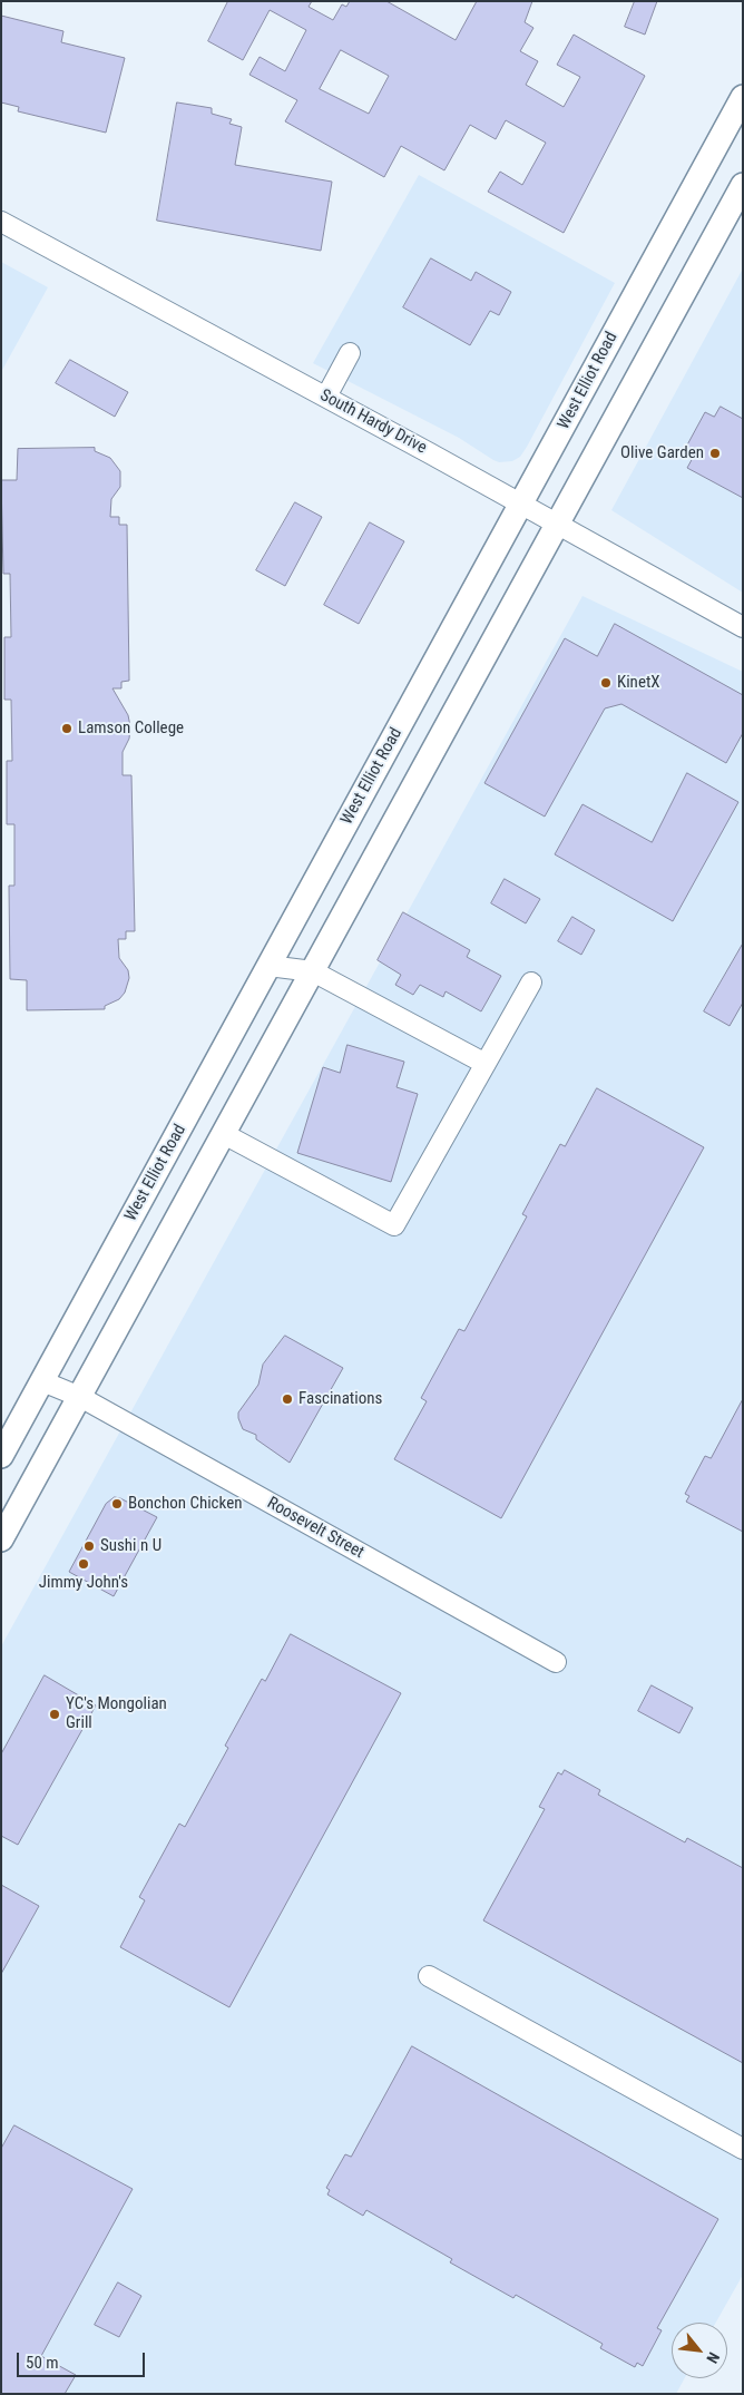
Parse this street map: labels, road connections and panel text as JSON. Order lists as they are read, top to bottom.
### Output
{
  "streets": {
    "main road": ["West Elliot Road"],
    "street": ["South Hardy Drive", "Roosevelt Street"]
  },
  "crossings": [
    ["West Elliot Road", "South Hardy Drive"],
    ["West Elliot Road", "Roosevelt Street"]
  ],
  "places": [
    "Olive Garden",
    "KinetX",
    "Lamson College",
    "Fascinations",
    "Bonchon Chicken",
    "Sushi n U",
    "Jimmy John's",
    "YC's Mongolian Grill"
  ],
  "scale_bar": "50 m",
  "north": "bottom right"
}
